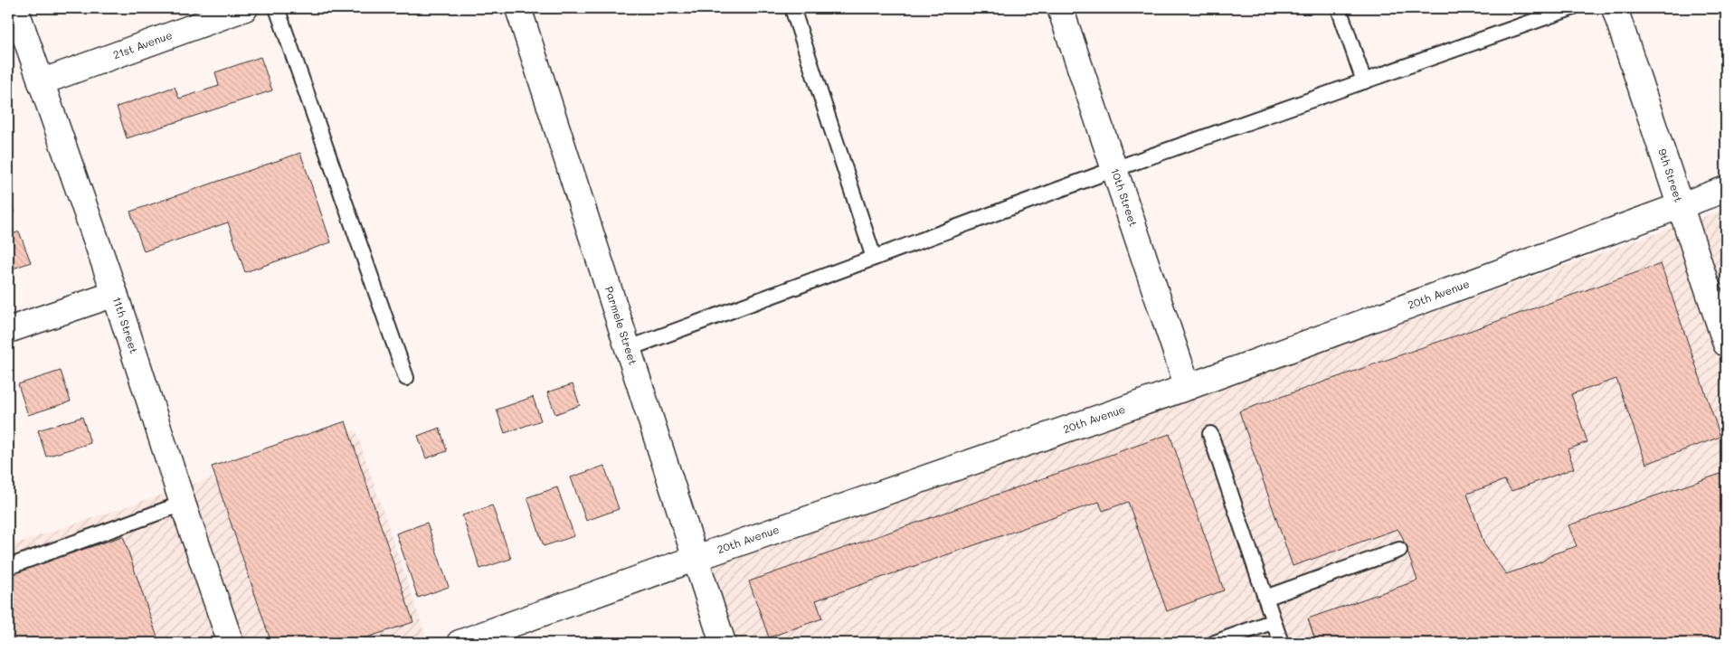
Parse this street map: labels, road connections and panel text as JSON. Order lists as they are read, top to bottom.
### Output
{
  "streets": {
    "street": [
      "21st Avenue",
      "9th Street",
      "10th Street",
      "20th Avenue",
      "11th Street",
      "Parmele Street"
    ]
  },
  "crossings": [
    ["21st Avenue", "11th Street"],
    ["9th Street", "20th Avenue"],
    ["10th Street", "20th Avenue"],
    ["20th Avenue", "Parmele Street"]
  ]
}
